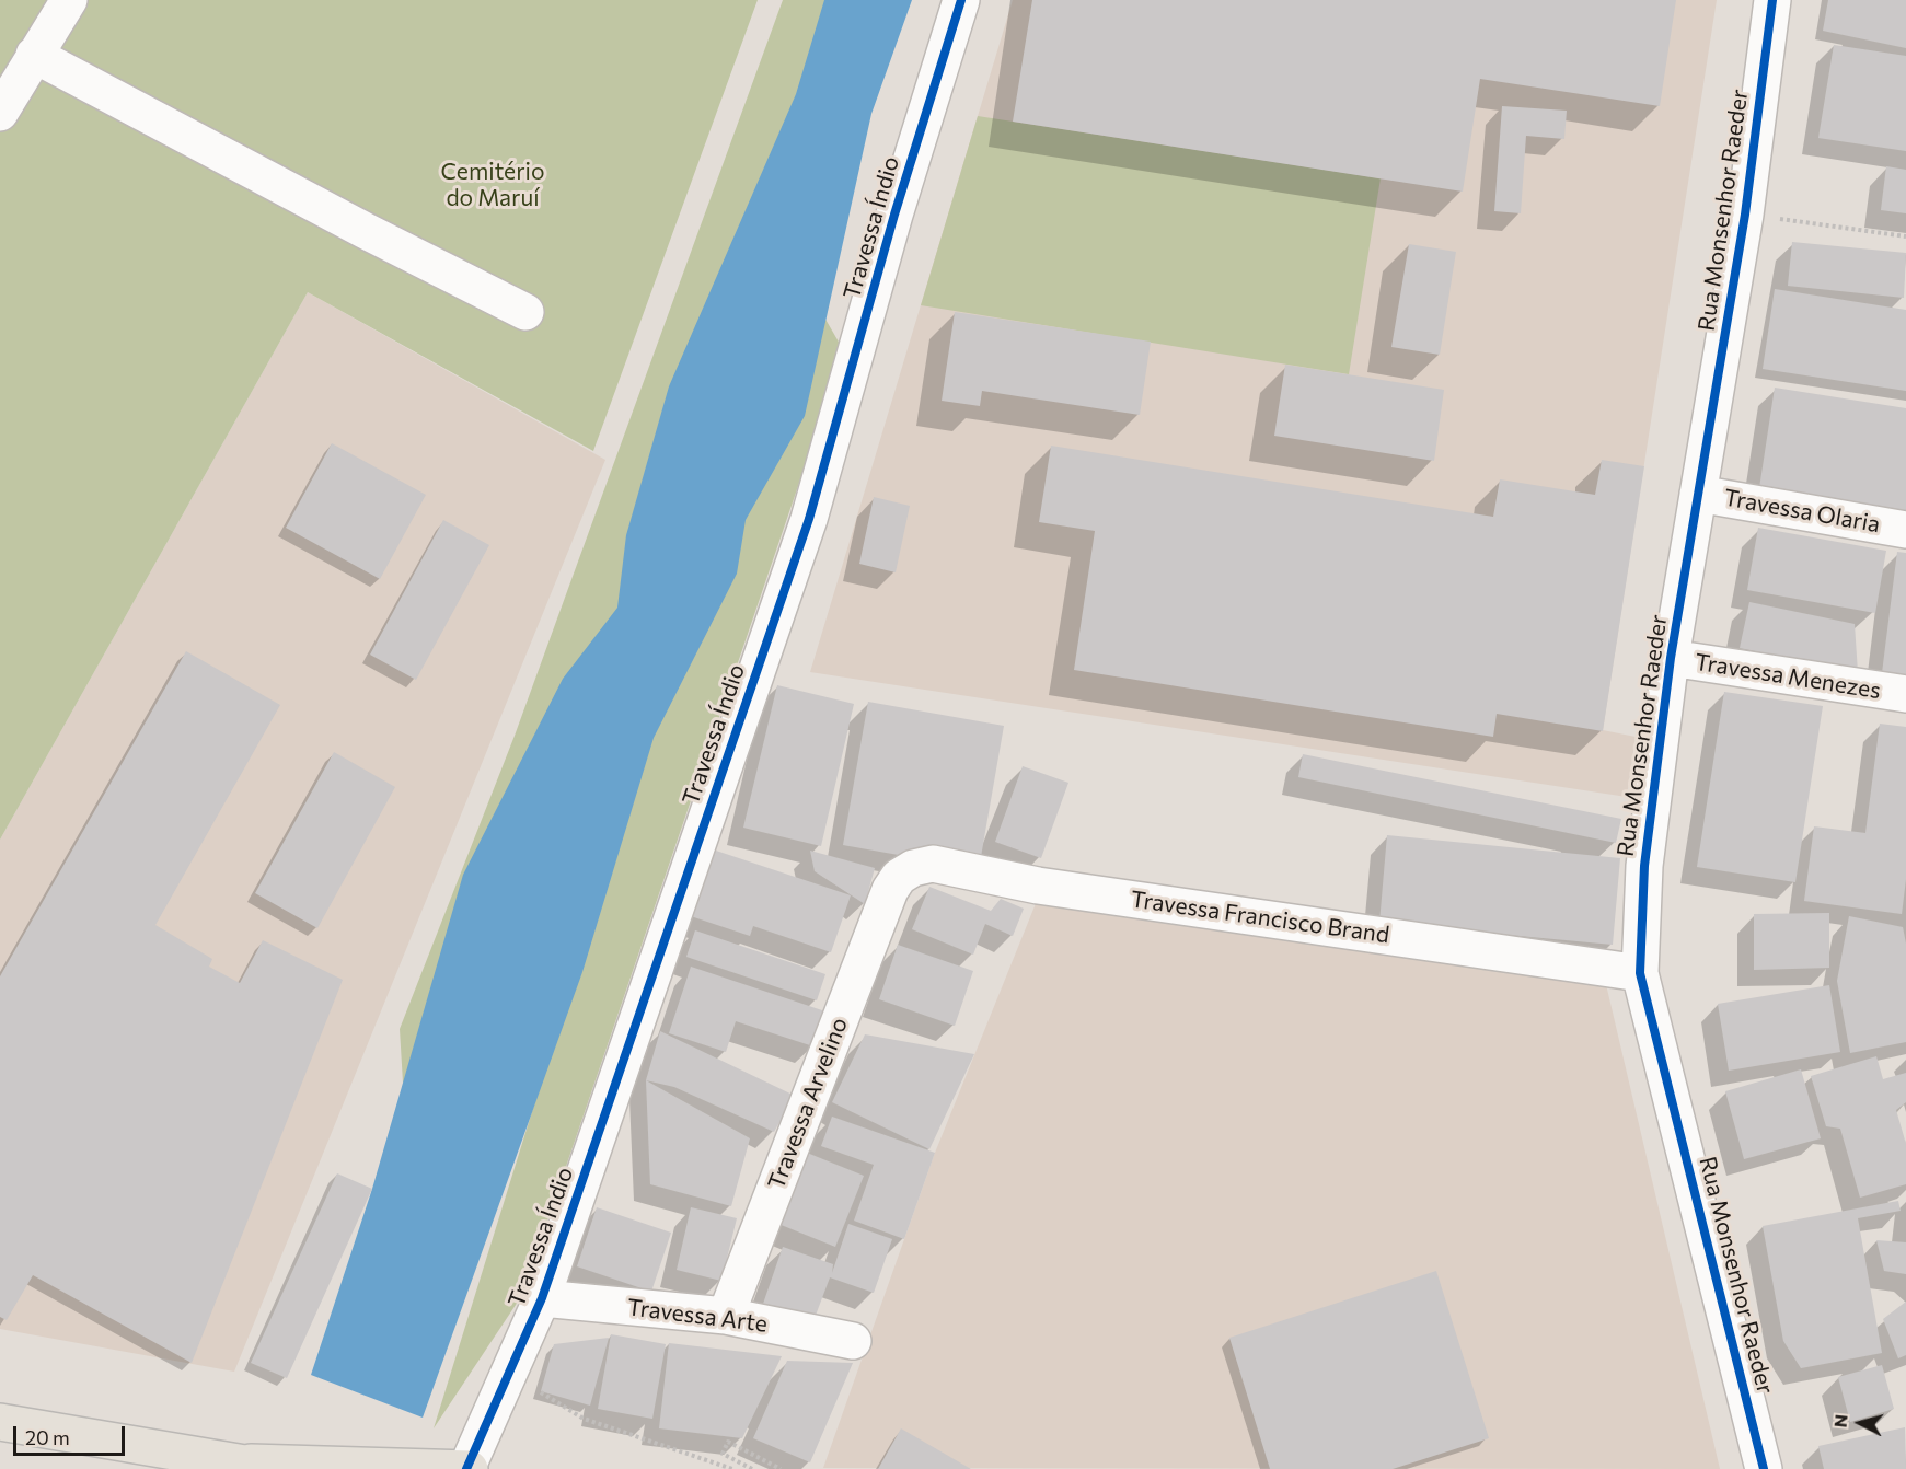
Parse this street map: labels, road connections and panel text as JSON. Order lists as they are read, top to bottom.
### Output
{
  "streets": {
    "street": [
      "Rua Monsenhor Raeder",
      "Travessa Índio",
      "Travessa Olaria",
      "Travessa Menezes",
      "Travessa Francisco Brand",
      "Travessa Arvelino",
      "Travessa Arte"
    ]
  },
  "crossings": [
    ["Rua Monsenhor Raeder", "Travessa Olaria"],
    ["Rua Monsenhor Raeder", "Travessa Menezes"],
    ["Rua Monsenhor Raeder", "Travessa Francisco Brand"],
    ["Travessa Índio", "Travessa Arte"],
    ["Travessa Francisco Brand", "Travessa Arvelino"],
    ["Travessa Arvelino", "Travessa Arte"]
  ],
  "parks": ["Cemitério do Maruí"],
  "scale_bar": "20 m",
  "north": "left"
}
